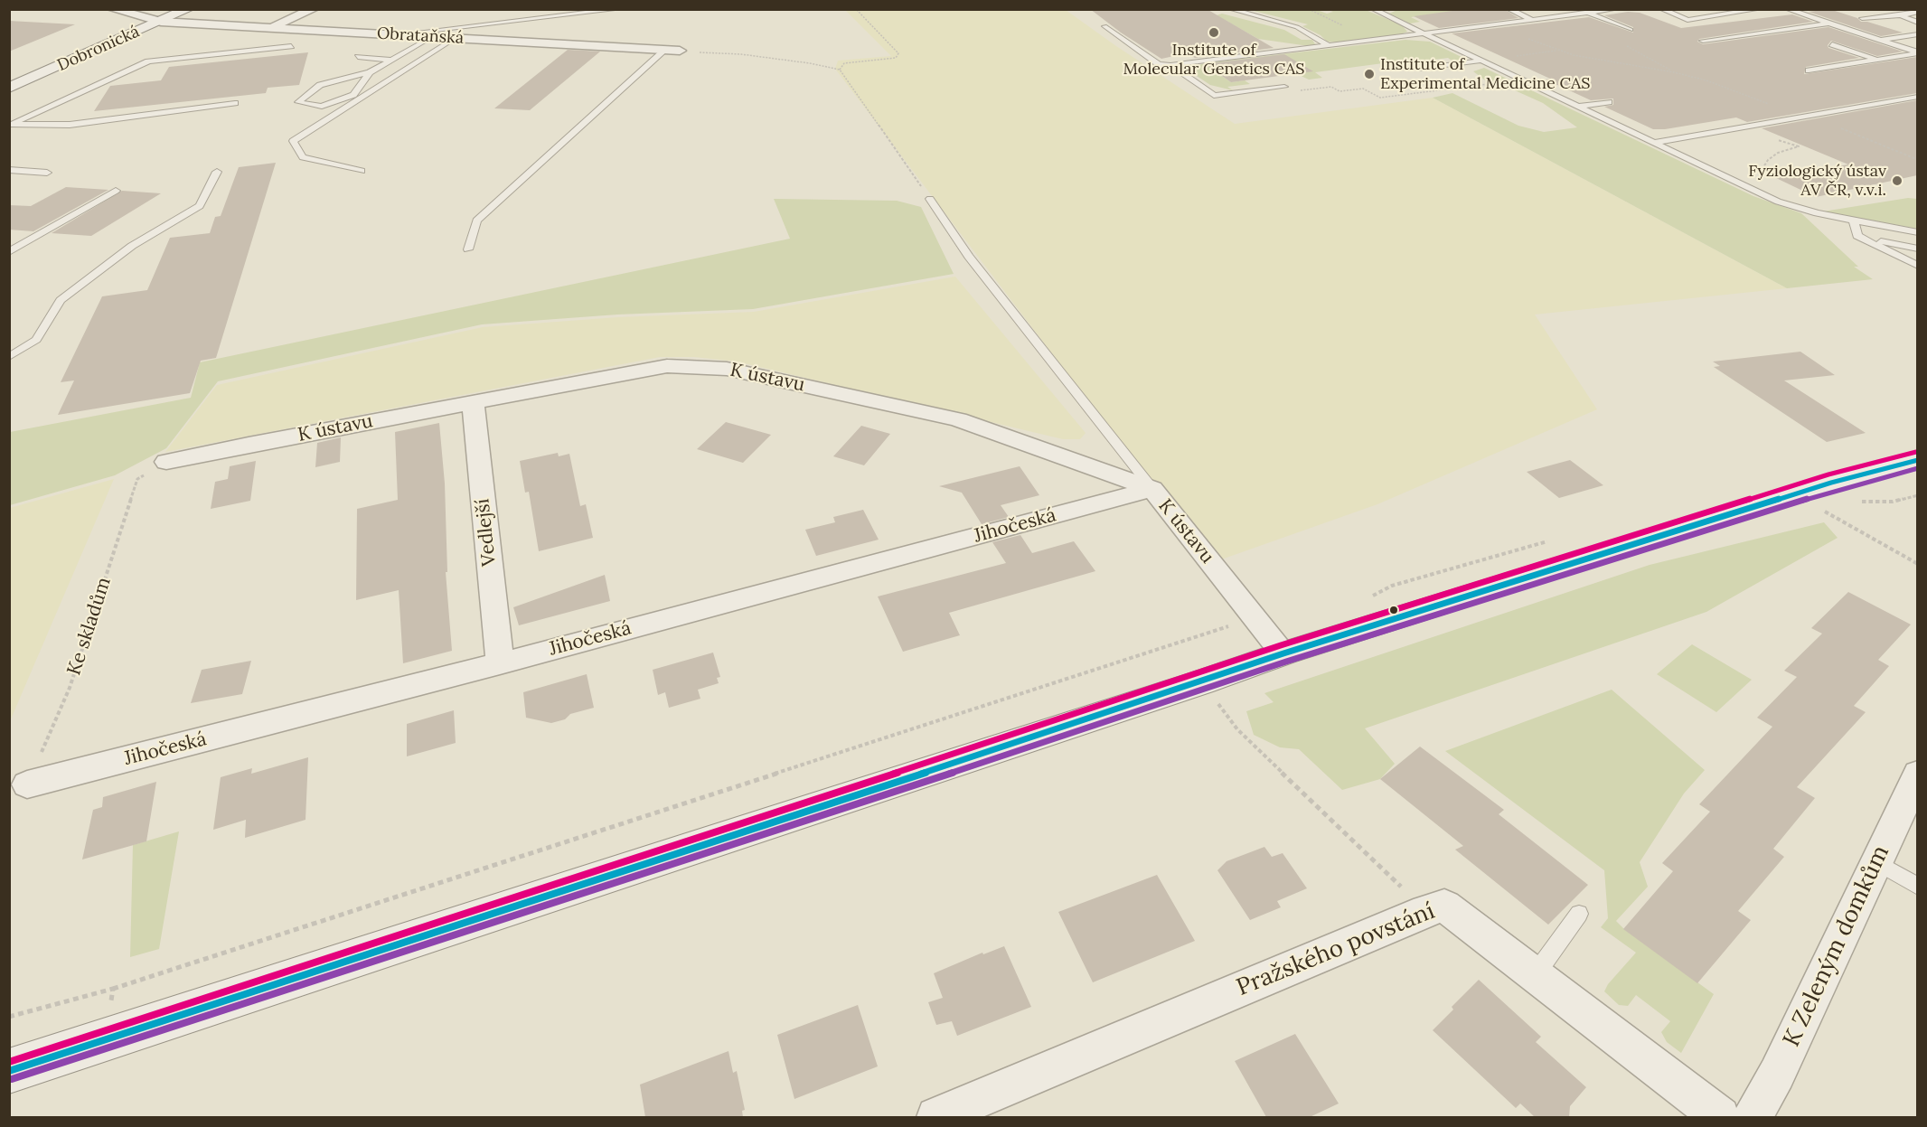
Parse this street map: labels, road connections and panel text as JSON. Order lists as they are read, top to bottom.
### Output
{
  "streets": {
    "main road": ["Dobronická"],
    "street": [
      "Obrataňská",
      "K ústavu",
      "Jihočeská",
      "Vedlejší",
      "K Zeleným domkům",
      "Pražského povstání"
    ],
    "path": ["Ke skladům"]
  },
  "crossings": [
    ["Obrataňská", "Dobronická"],
    ["K ústavu", "Jihočeská"],
    ["K ústavu", "Vedlejší"],
    ["K ústavu", "Ke skladům"],
    ["Jihočeská", "Vedlejší"],
    ["Jihočeská", "Ke skladům"]
  ],
  "places": ["Institute of Molecular Genetics CAS", "Institute of Experimental Medicine CAS", "Fyziologický ústav AV ČR, v.v.i."]
}
